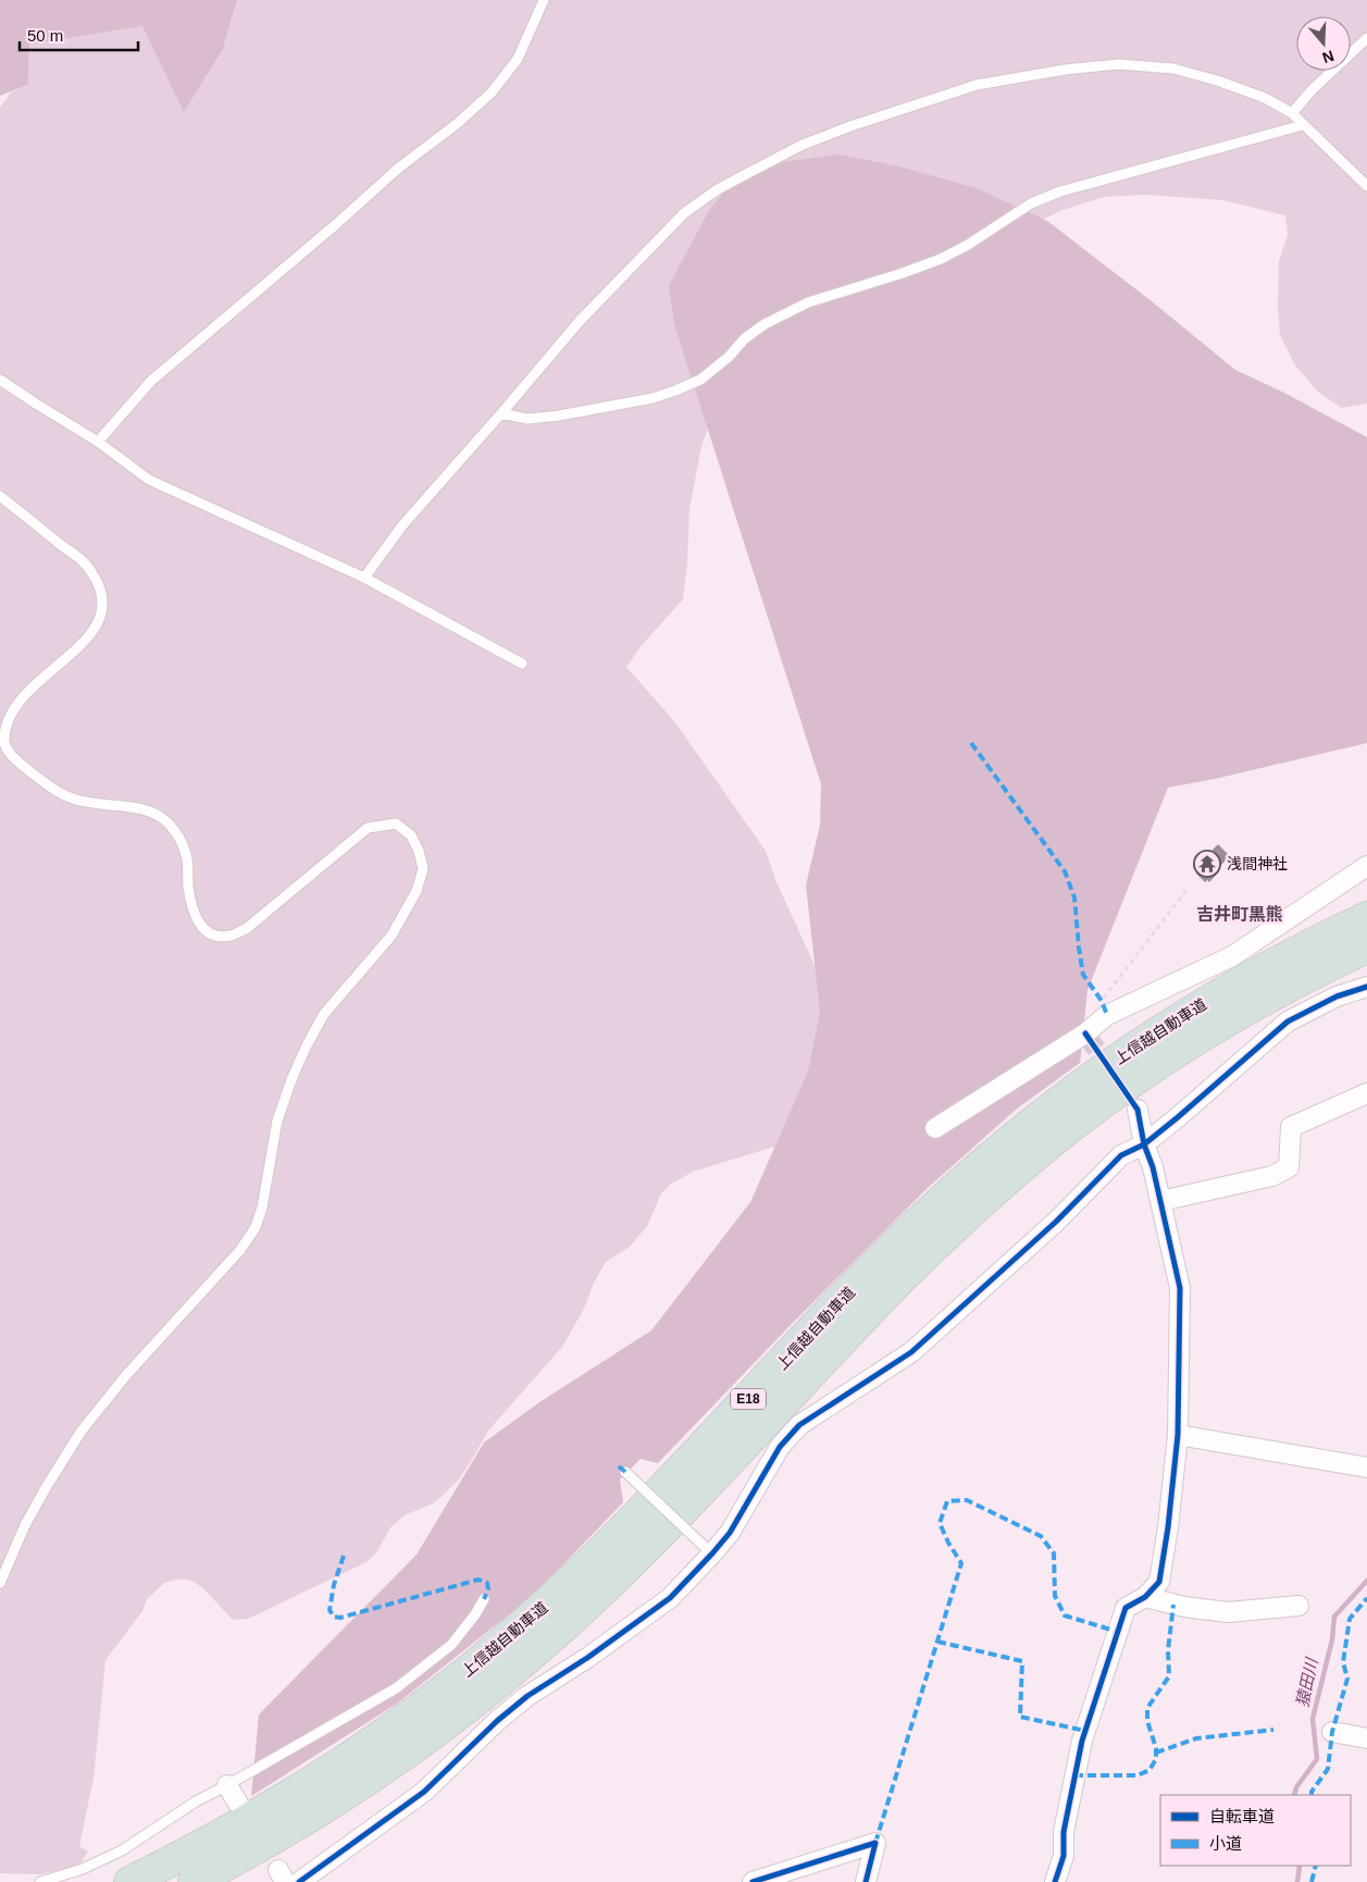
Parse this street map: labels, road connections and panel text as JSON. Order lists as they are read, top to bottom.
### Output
{
  "streets": {
    "highway": ["上信越自動車道", "E18"]
  },
  "districts": ["吉井町黒熊"],
  "water": ["猿田川"],
  "places": {
    "temple": ["浅間神社"]
  },
  "legend": ["自転車道", "小道"],
  "scale_bar": "50 m",
  "north": "bottom"
}
